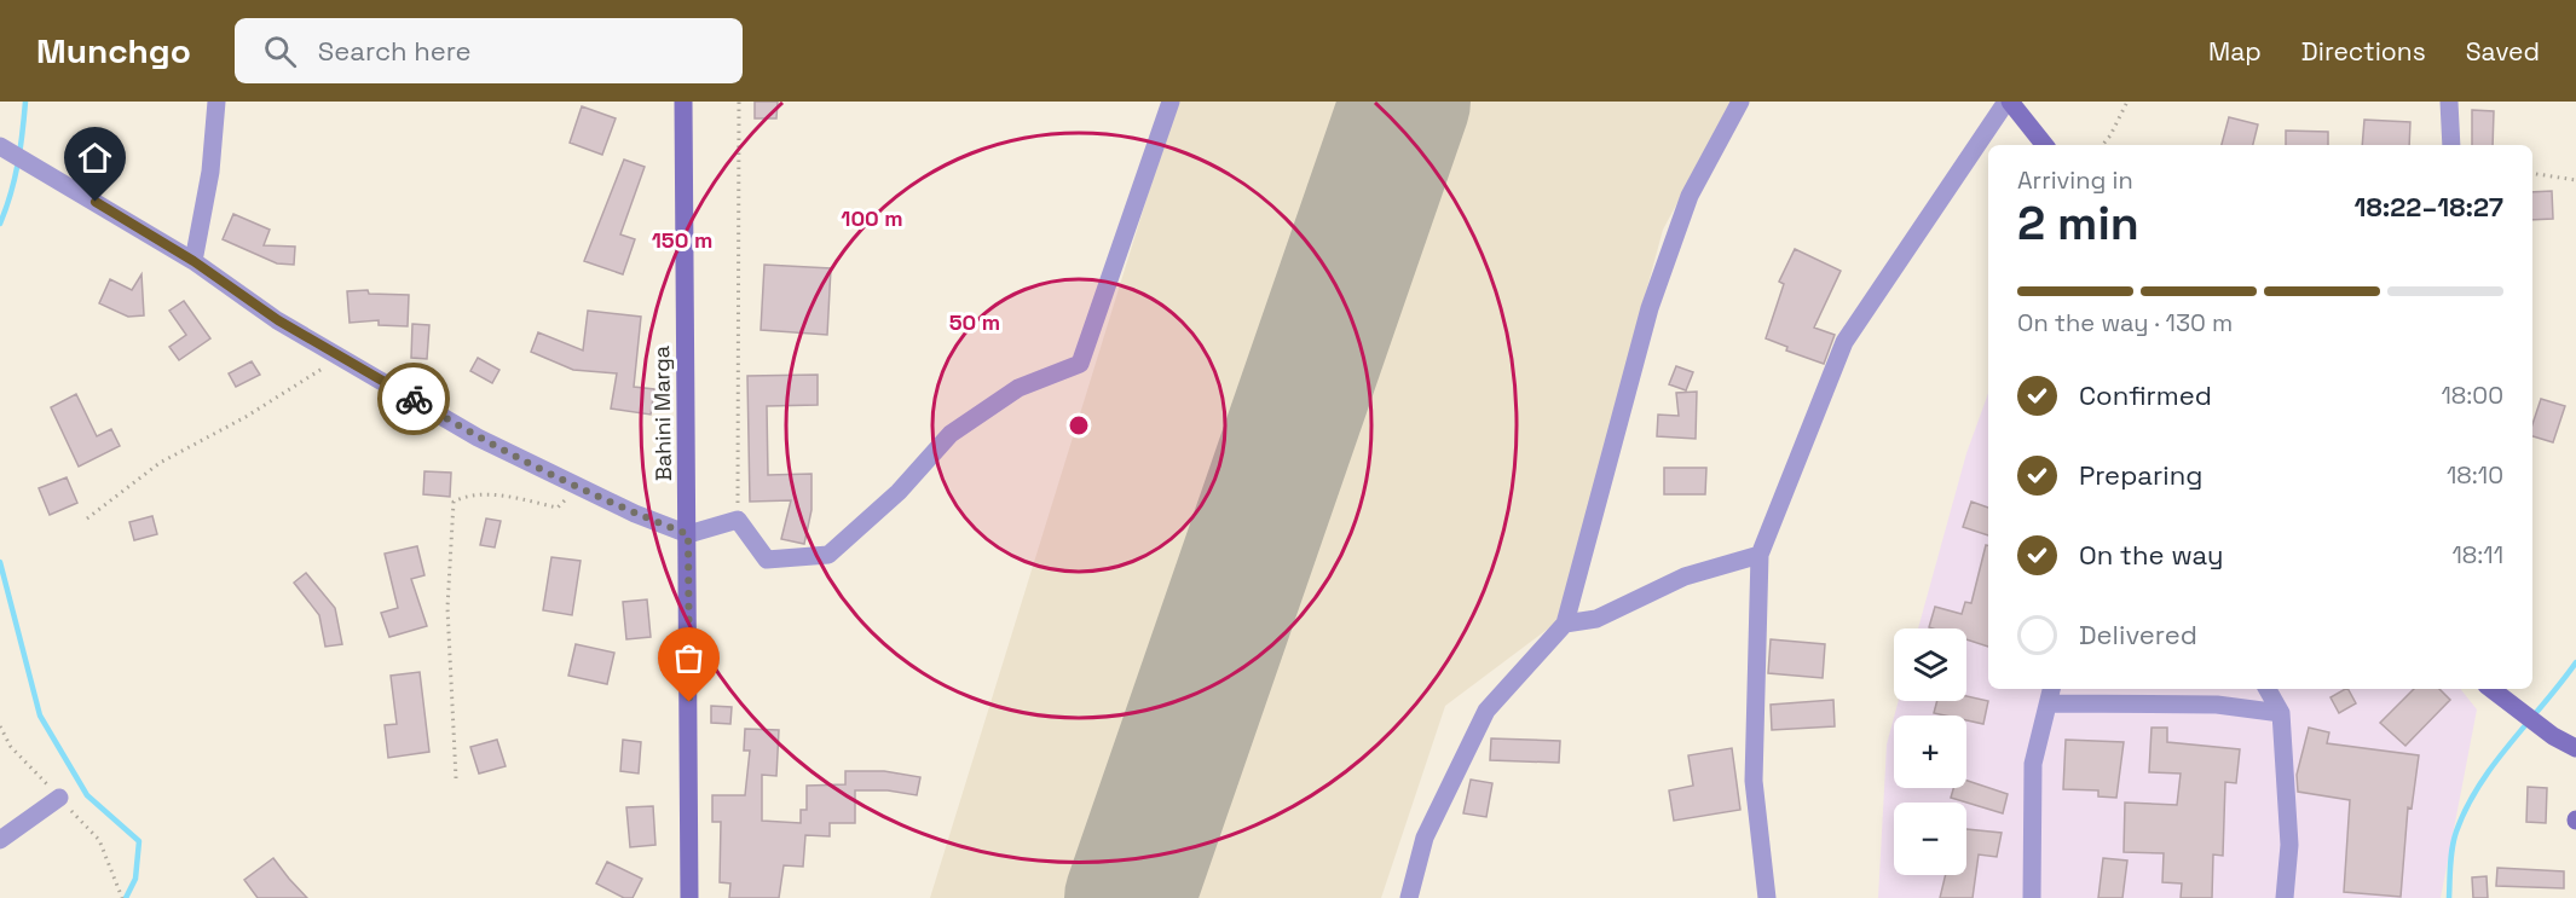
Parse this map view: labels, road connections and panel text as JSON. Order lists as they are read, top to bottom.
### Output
{
  "streets": {
    "street": ["Bahini Marga"]
  },
  "page": {
    "header": "Munchgo",
    "search": "Search here",
    "nav": ["Map", "Directions", "Saved"],
    "heading": ["2 min", "Arriving in", "18:22–18:27"],
    "bar": "On the way · 130 m",
    "list": [
      ["Confirmed", "18:00"],
      ["Preparing", "18:10"],
      ["On the way", "18:11"],
      "Delivered"
    ],
    "map_buttons": ["+", "−"]
  },
  "rings": ["100 m", "150 m", "50 m"]
}
